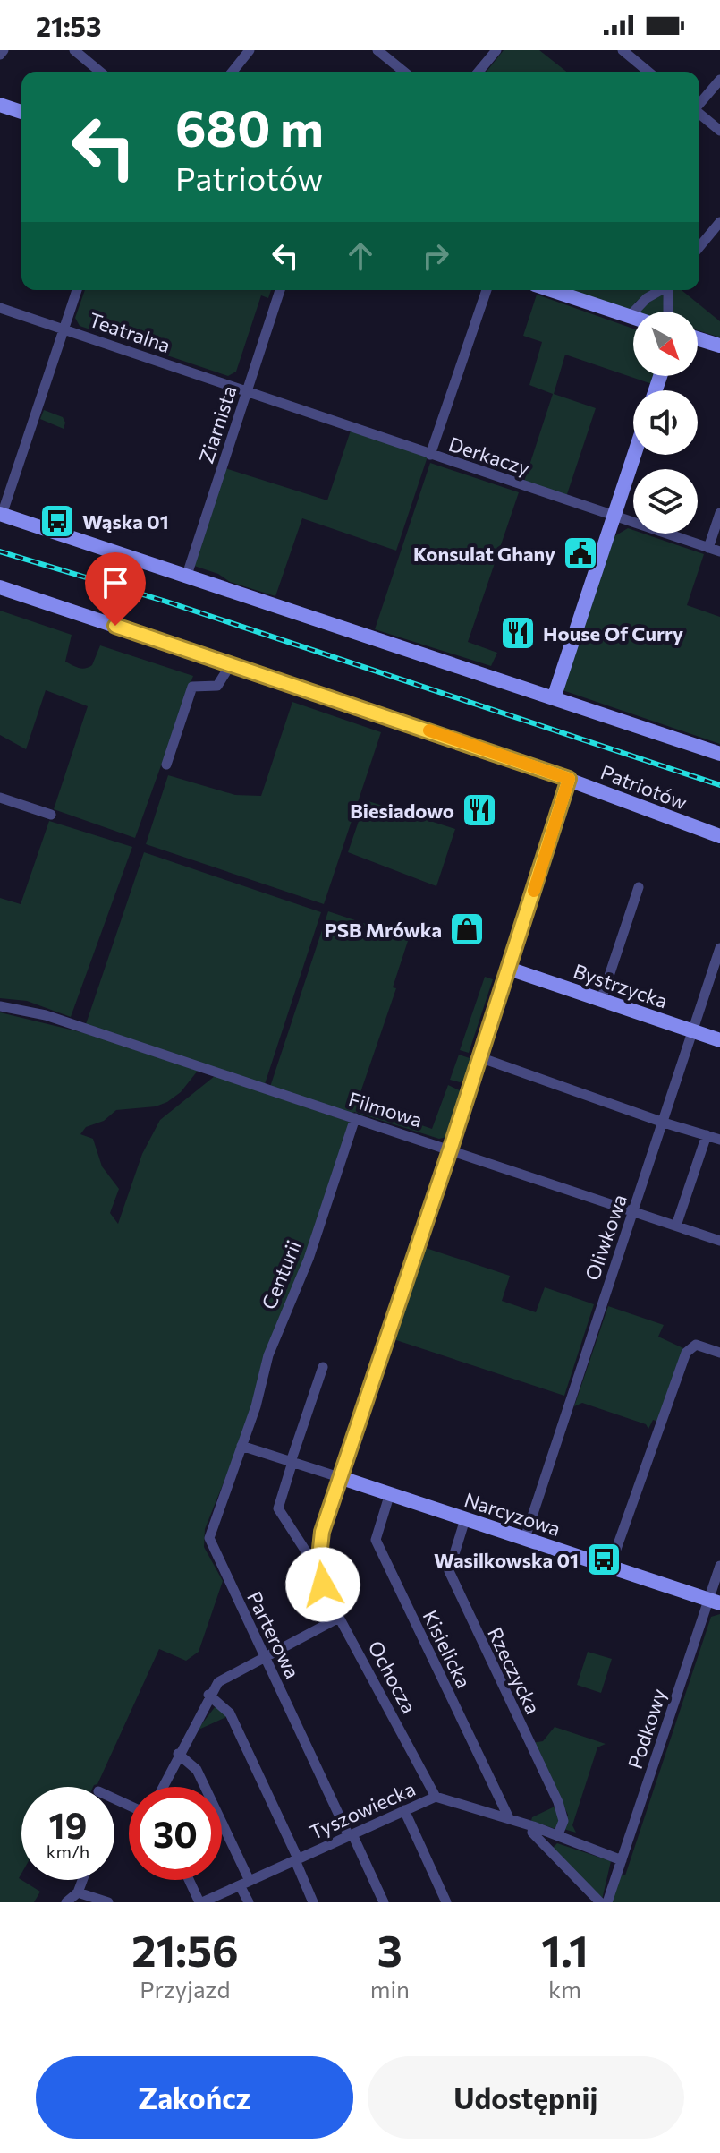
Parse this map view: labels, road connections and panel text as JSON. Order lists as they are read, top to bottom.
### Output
{
  "streets": {
    "street": [
      "Teatralna",
      "Ziarnista",
      "Derkaczy",
      "Patriotów",
      "Bystrzycka",
      "Filmowa",
      "Oliwkowa",
      "Centurii",
      "Narcyzowa",
      "Parterowa",
      "Kisielicka",
      "Rzeczycka",
      "Ochocza",
      "Podkowy",
      "Tyszowiecka"
    ]
  },
  "crossings": [
    ["Teatralna", "Ziarnista"],
    ["Teatralna", "Derkaczy"],
    ["Ziarnista", "Derkaczy"],
    ["Patriotów", "Ochocza"],
    ["Bystrzycka", "Oliwkowa"],
    ["Bystrzycka", "Ochocza"],
    ["Filmowa", "Oliwkowa"],
    ["Filmowa", "Centurii"],
    ["Filmowa", "Ochocza"],
    ["Oliwkowa", "Narcyzowa"],
    ["Centurii", "Narcyzowa"],
    ["Centurii", "Parterowa"],
    ["Narcyzowa", "Parterowa"],
    ["Narcyzowa", "Kisielicka"],
    ["Narcyzowa", "Rzeczycka"],
    ["Narcyzowa", "Ochocza"],
    ["Narcyzowa", "Podkowy"],
    ["Parterowa", "Tyszowiecka"],
    ["Kisielicka", "Tyszowiecka"],
    ["Rzeczycka", "Tyszowiecka"],
    ["Ochocza", "Tyszowiecka"],
    ["Podkowy", "Tyszowiecka"]
  ],
  "places": {
    "bus stop": ["Wąska 01", "Wasilkowska 01"],
    "public building": ["Konsulat Ghany"],
    "restaurant": ["House Of Curry", "Biesiadowo"],
    "shop": ["PSB Mrówka"]
  },
  "north": "bottom right",
  "page": {
    "status": "21:53",
    "turn": ["680 m", "Patriotów"],
    "speed": "19 km/h",
    "limit": "30",
    "eta": [
      "21:56",
      "Przyjazd",
      "3",
      "min",
      "1.1",
      "km"
    ],
    "buttons": ["Zakończ", "Udostępnij"]
  }
}
